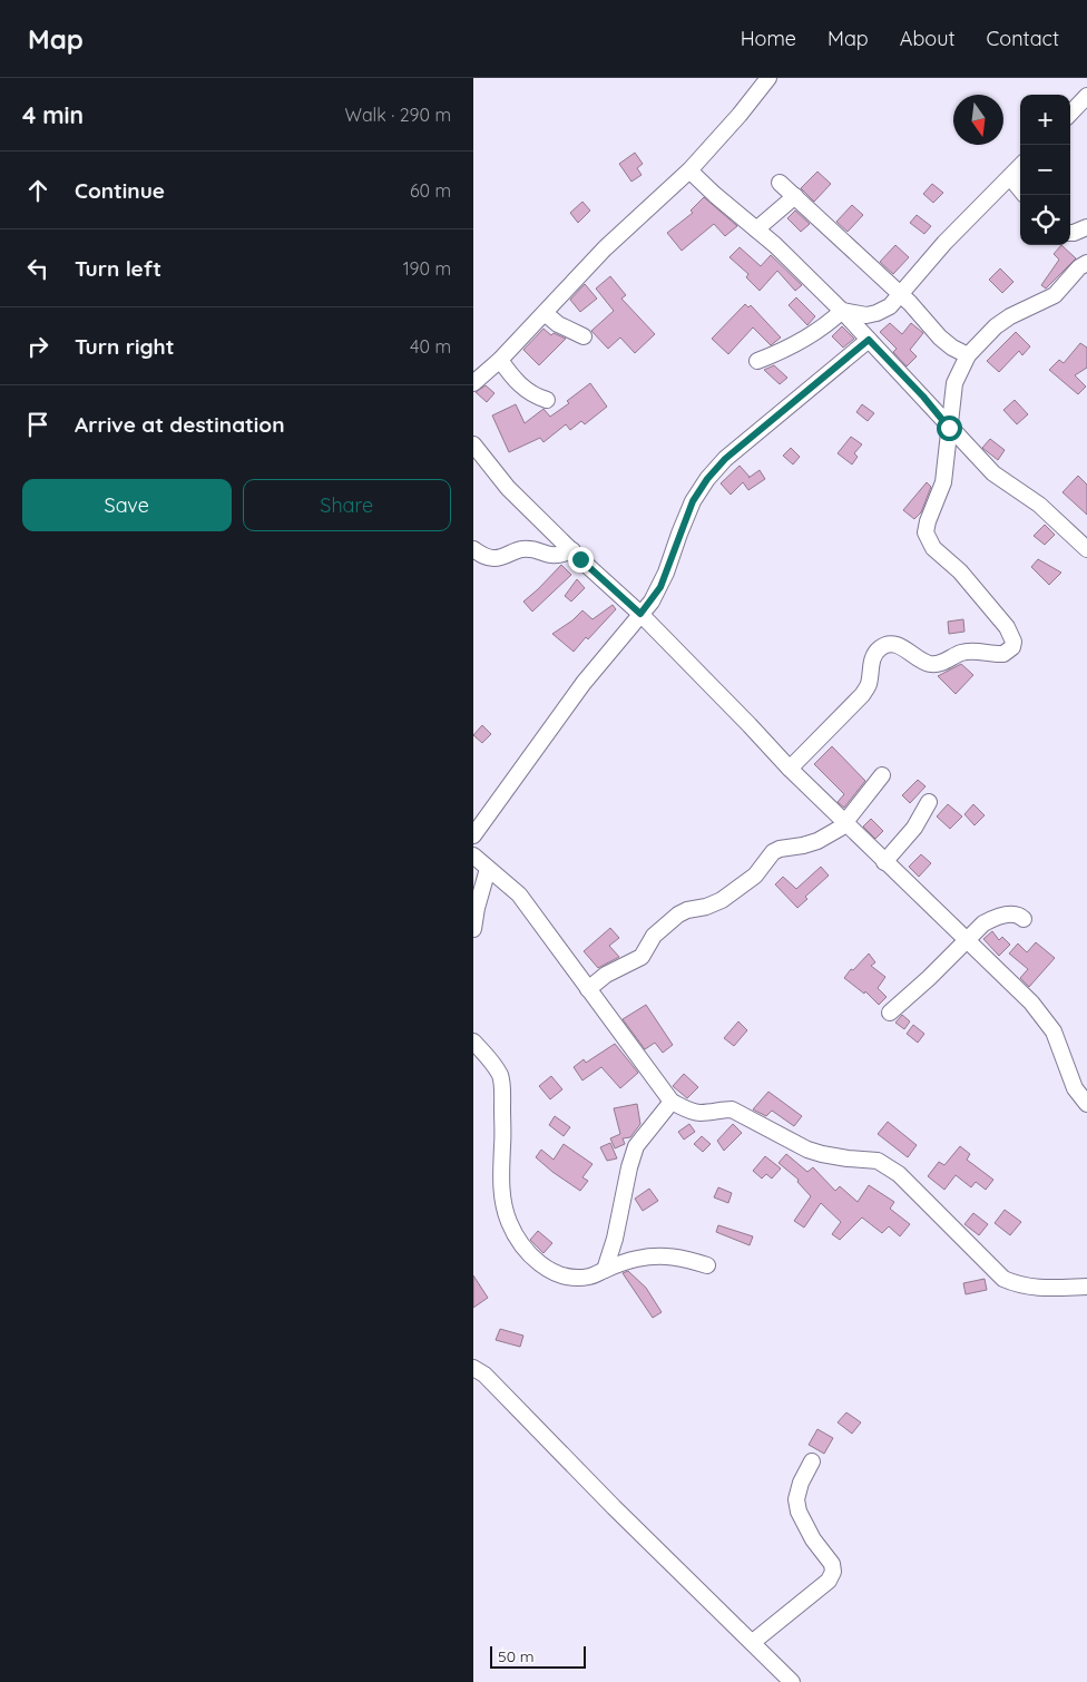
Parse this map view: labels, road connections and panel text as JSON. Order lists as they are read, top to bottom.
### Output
{
  "scale_bar": "50 m",
  "north": "bottom",
  "page": {
    "header": "Map",
    "nav": [
      "Home",
      "Map",
      "About",
      "Contact"
    ],
    "heading": ["4 min", "Walk · 290 m"],
    "map_buttons": ["+", "−"],
    "list": [
      ["Continue", "60 m"],
      ["Turn left", "190 m"],
      ["Turn right", "40 m"],
      "Arrive at destination"
    ],
    "buttons": ["Save", "Share"],
    "scale": "50 m"
  }
}
